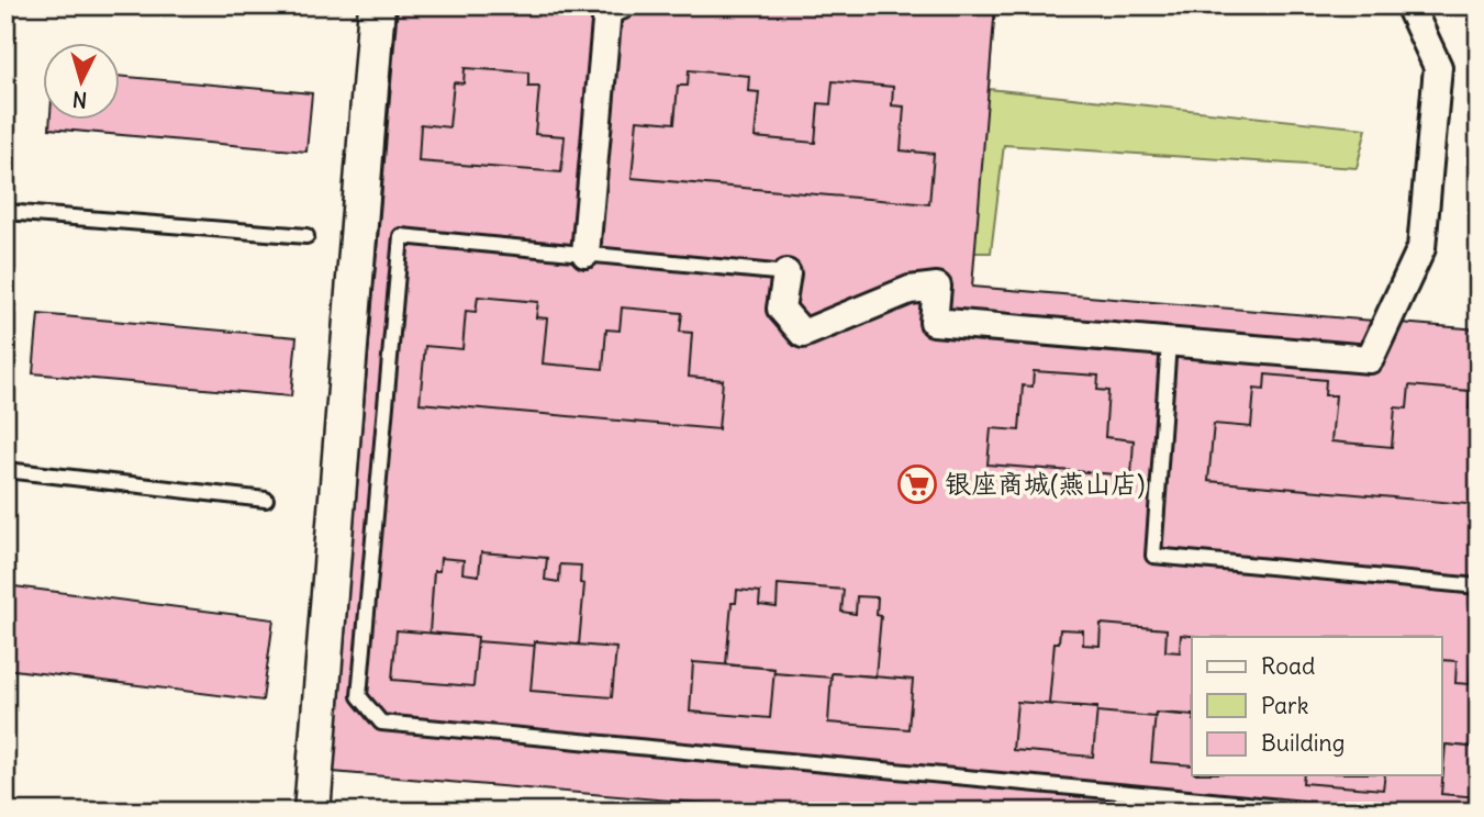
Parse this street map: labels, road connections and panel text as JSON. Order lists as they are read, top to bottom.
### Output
{
  "places": {
    "supermarket": ["银座商城(燕山店)"]
  },
  "legend": ["Road", "Park", "Building"],
  "north": "bottom"
}
